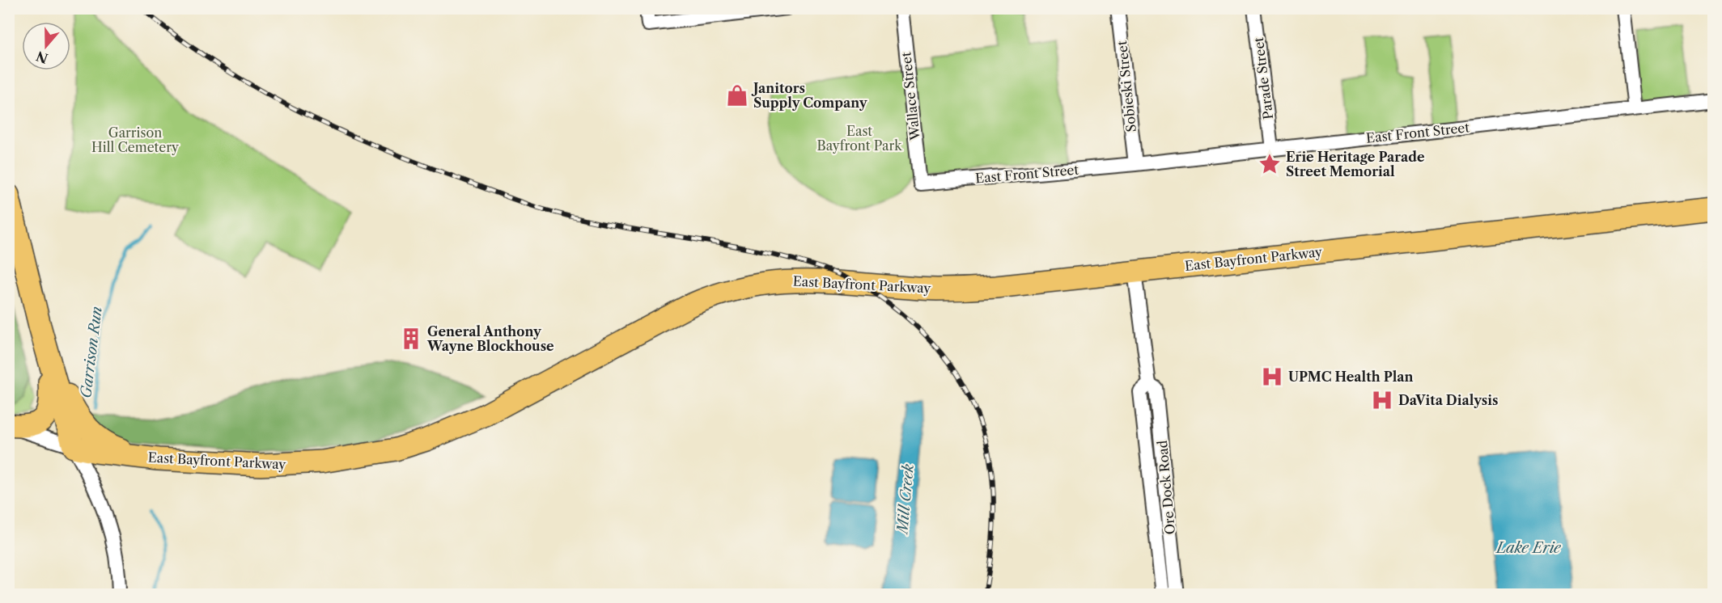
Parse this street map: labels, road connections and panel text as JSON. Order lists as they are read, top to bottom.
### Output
{
  "streets": {
    "highway": ["East Bayfront Parkway"],
    "street": [
      "Parade Street",
      "Sobieski Street",
      "Wallace Street",
      "East Front Street",
      "Ore Dock Road"
    ]
  },
  "crossings": [
    ["Parade Street", "East Front Street"],
    ["Sobieski Street", "East Front Street"],
    ["Wallace Street", "East Front Street"],
    ["East Bayfront Parkway", "Ore Dock Road"]
  ],
  "water": ["Garrison Run", "Mill Creek", "Lake Erie"],
  "parks": ["East Bayfront Park", "Garrison Hill Cemetery"],
  "places": {
    "shop": ["Janitors Supply Company"],
    "place": ["Erie Heritage Parade Street Memorial"],
    "building": ["General Anthony Wayne Blockhouse"],
    "hospital": ["UPMC Health Plan", "DaVita Dialysis"]
  },
  "north": "bottom"
}
